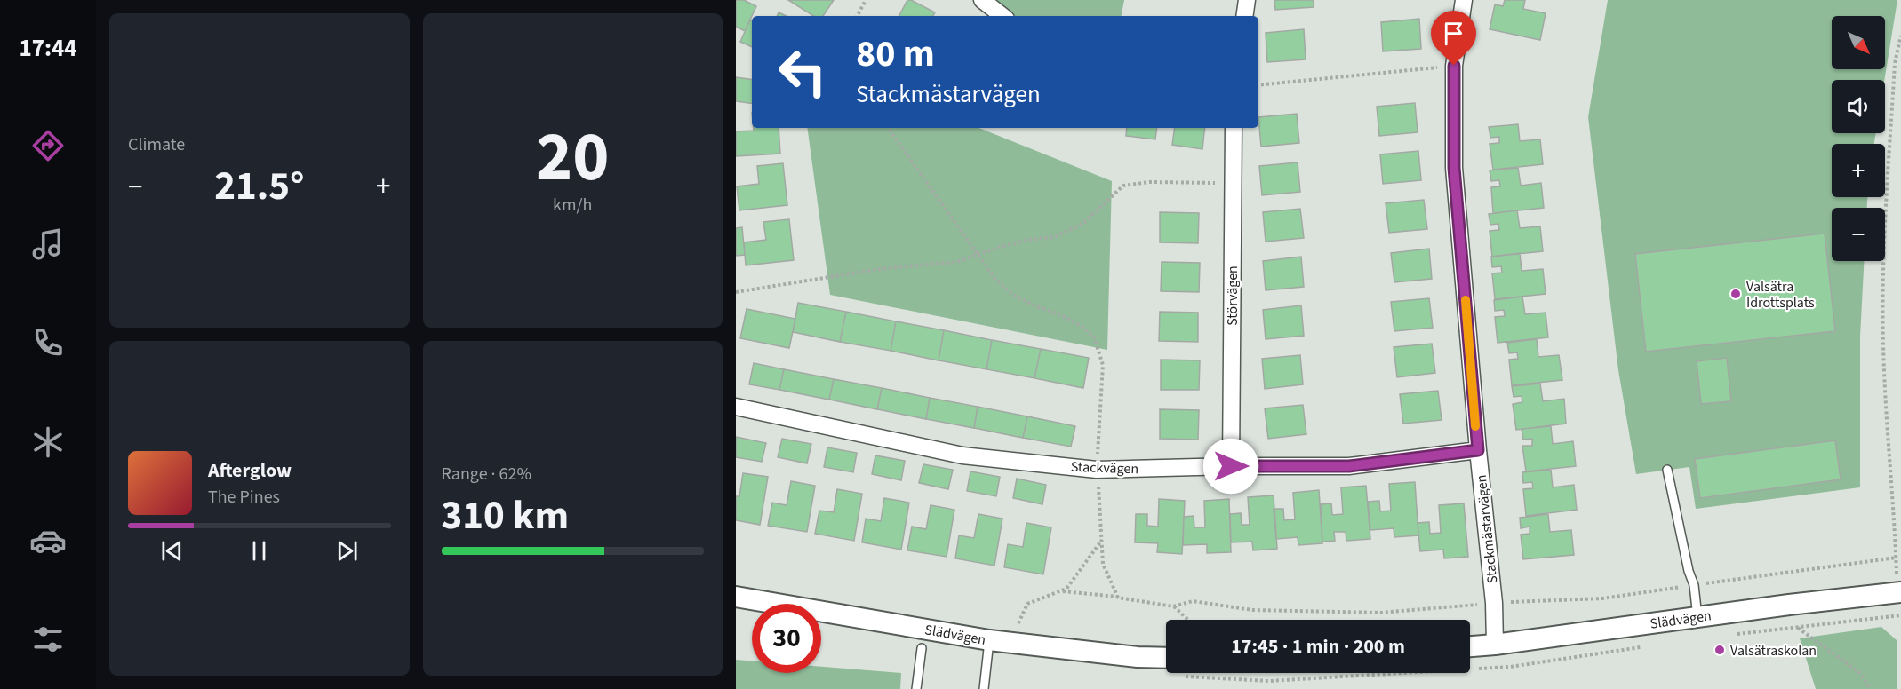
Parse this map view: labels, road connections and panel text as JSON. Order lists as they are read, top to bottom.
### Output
{
  "streets": {
    "street": [
      "Störvägen",
      "Stackvägen",
      "Stackmästarvägen",
      "Slädvägen"
    ]
  },
  "crossings": [
    ["Störvägen", "Stackvägen"],
    ["Stackvägen", "Stackmästarvägen"],
    ["Stackmästarvägen", "Slädvägen"]
  ],
  "places": ["Valsätra Idrottsplats", "Valsätraskolan"],
  "north": "bottom right",
  "page": {
    "tabs": "17:44",
    "tile": [
      "Climate",
      ["20", "km/h"],
      ["Range · 62%", "310 km"]
    ],
    "map_buttons": ["+", "−"],
    "turn": ["80 m", "Stackmästarvägen"],
    "heat": ["−", "21.5°", "+"],
    "song": ["Afterglow", "The Pines"],
    "limit": "30",
    "trip": "17:45 · 1 min · 200 m"
  }
}
